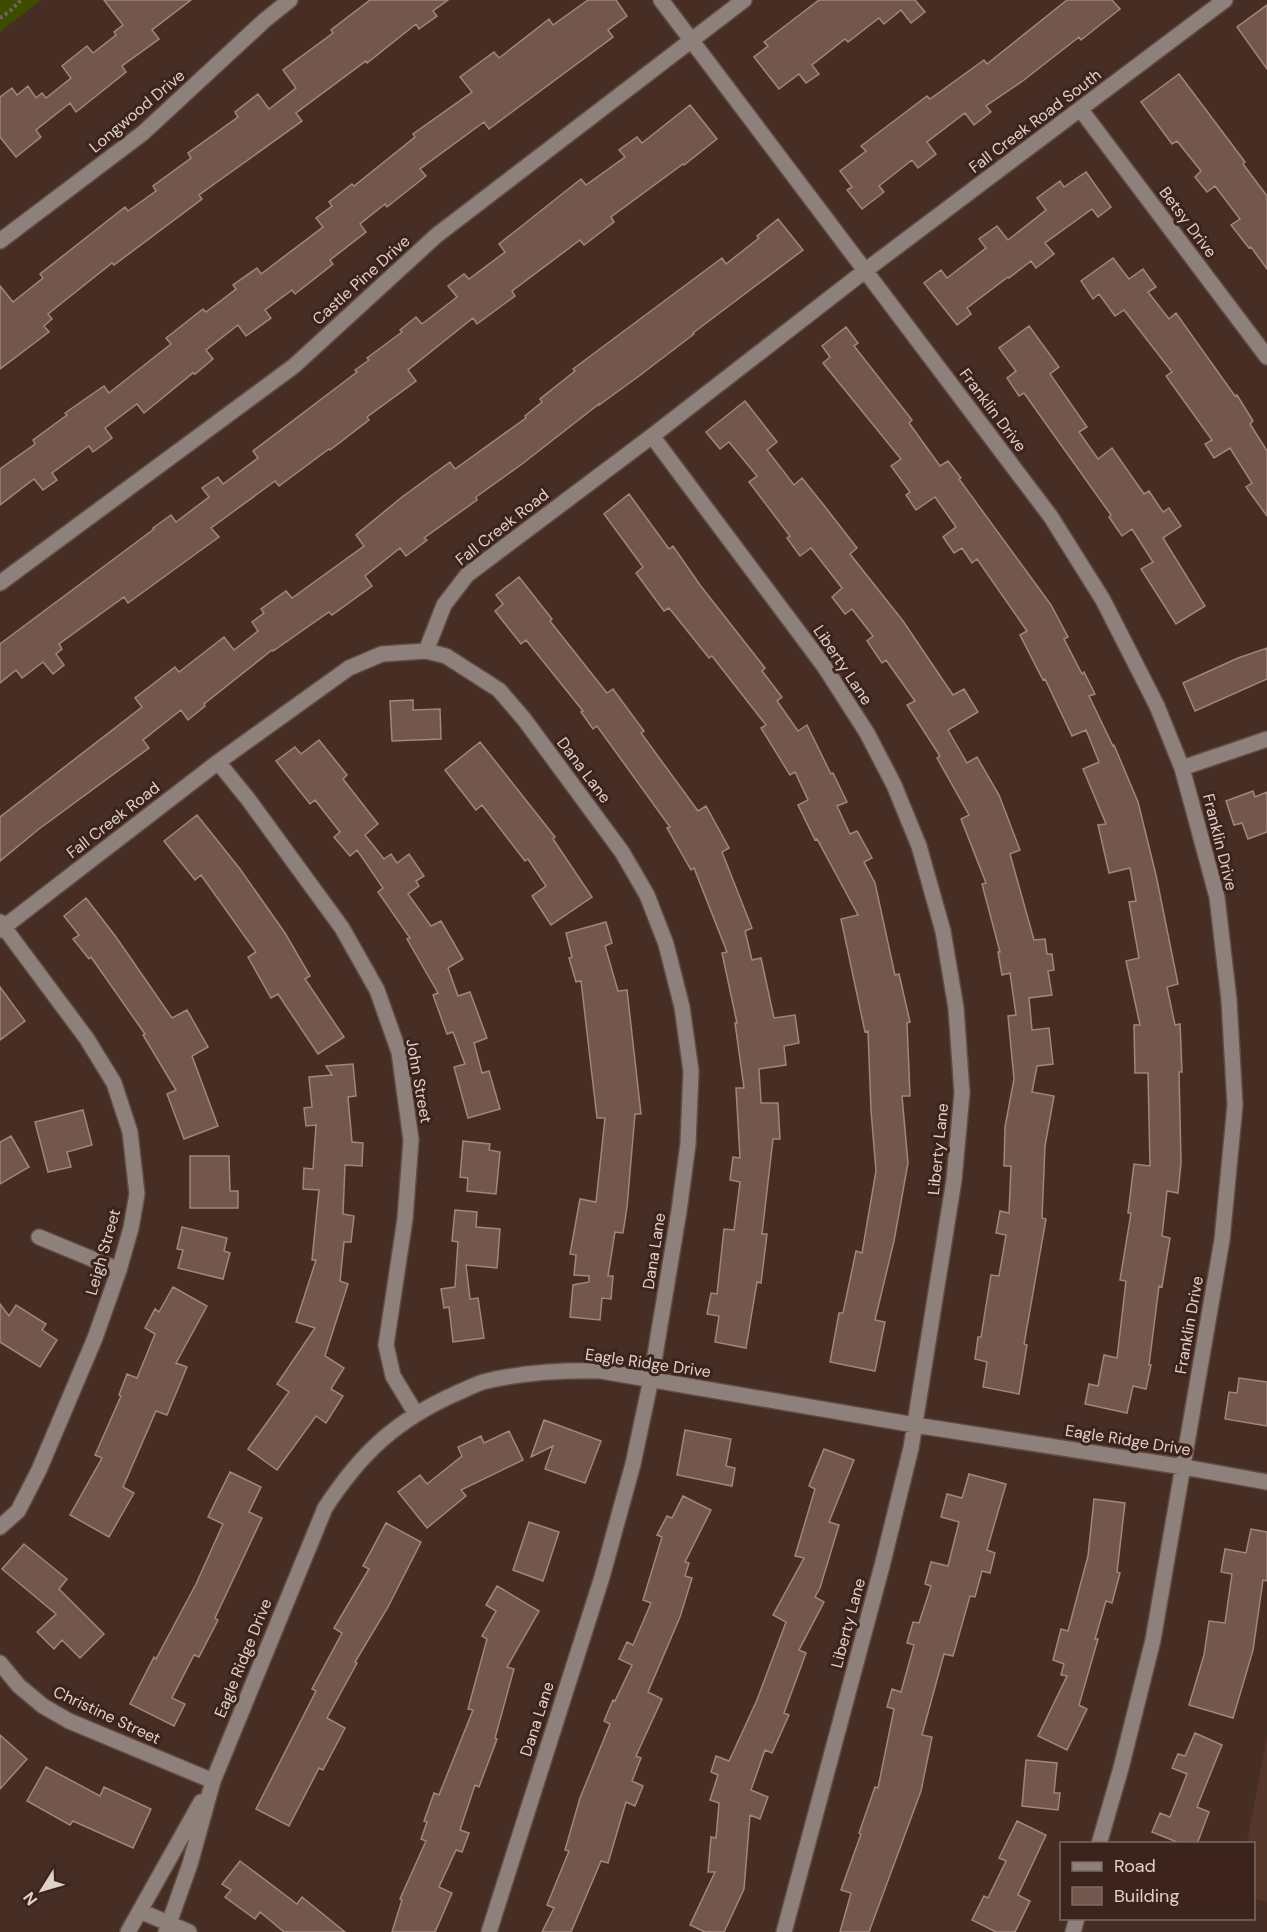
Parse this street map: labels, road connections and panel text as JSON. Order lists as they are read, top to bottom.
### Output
{
  "streets": {
    "street": [
      "Longwood Drive",
      "Fall Creek Road South",
      "Betsy Drive",
      "Castle Pine Drive",
      "Franklin Drive",
      "Fall Creek Road",
      "Liberty Lane",
      "Dana Lane",
      "John Street",
      "Leigh Street",
      "Eagle Ridge Drive",
      "Christine Street"
    ]
  },
  "crossings": [
    ["Fall Creek Road South", "Betsy Drive"],
    ["Fall Creek Road South", "Franklin Drive"],
    ["Fall Creek Road South", "Fall Creek Road"],
    ["Castle Pine Drive", "Franklin Drive"],
    ["Franklin Drive", "Fall Creek Road"],
    ["Franklin Drive", "Eagle Ridge Drive"],
    ["Fall Creek Road", "Liberty Lane"],
    ["Fall Creek Road", "Dana Lane"],
    ["Fall Creek Road", "John Street"],
    ["Fall Creek Road", "Leigh Street"],
    ["Liberty Lane", "Eagle Ridge Drive"],
    ["Dana Lane", "Eagle Ridge Drive"],
    ["John Street", "Eagle Ridge Drive"],
    ["Eagle Ridge Drive", "Christine Street"]
  ],
  "legend": ["Road", "Building"],
  "north": "bottom left"
}
